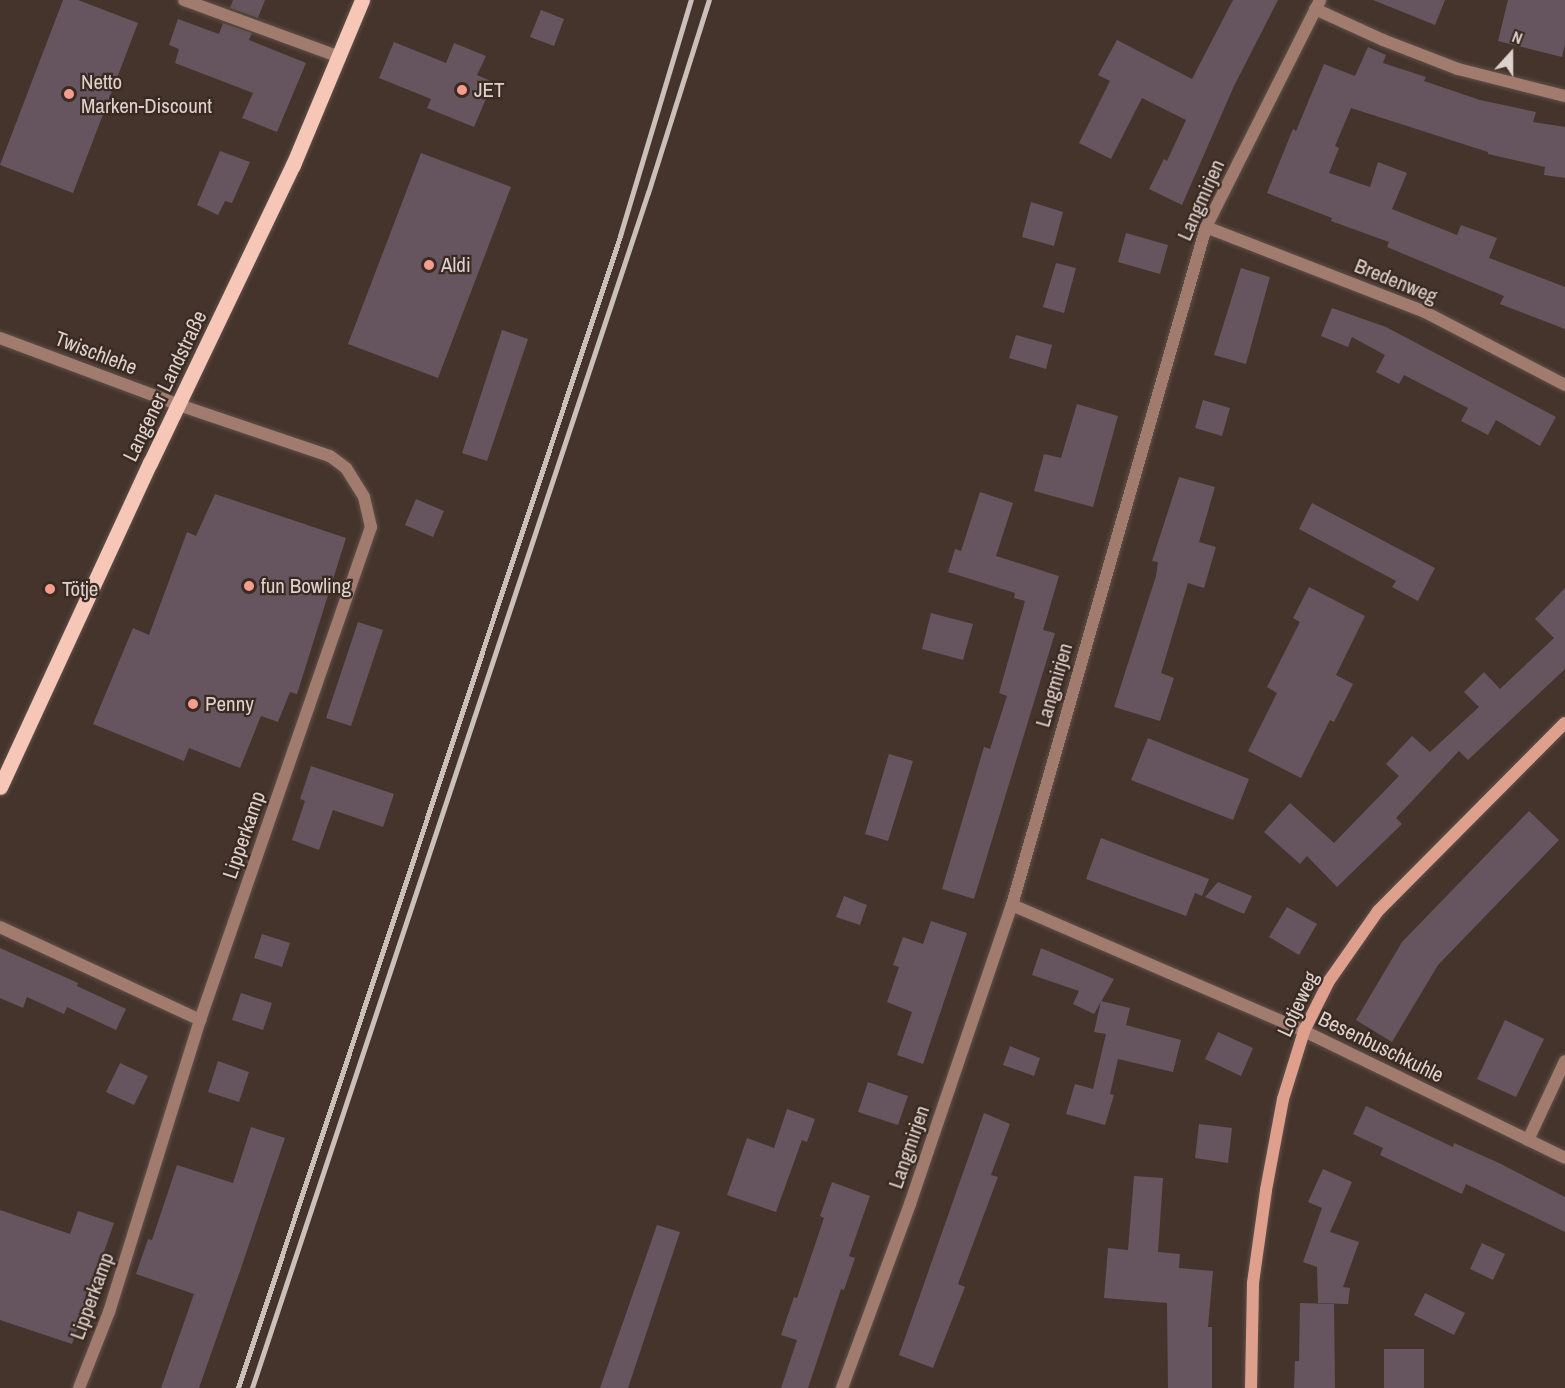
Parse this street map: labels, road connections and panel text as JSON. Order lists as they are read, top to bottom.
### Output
{
  "streets": {
    "main road": ["Langener Landstraße"],
    "street": [
      "Langmirjen",
      "Bredenweg",
      "Twischlehe",
      "Lipperkamp",
      "Lotjeweg",
      "Besenbuschkuhle"
    ]
  },
  "crossings": [
    ["Langmirjen", "Bredenweg"],
    ["Langmirjen", "Besenbuschkuhle"],
    ["Twischlehe", "Langener Landstraße"],
    ["Twischlehe", "Lipperkamp"],
    ["Langener Landstraße", "Lipperkamp"],
    ["Lotjeweg", "Besenbuschkuhle"]
  ],
  "places": [
    "JET",
    "Netto Marken-Discount",
    "Aldi",
    "fun Bowling",
    "Tötje",
    "Penny"
  ],
  "north": "top"
}
